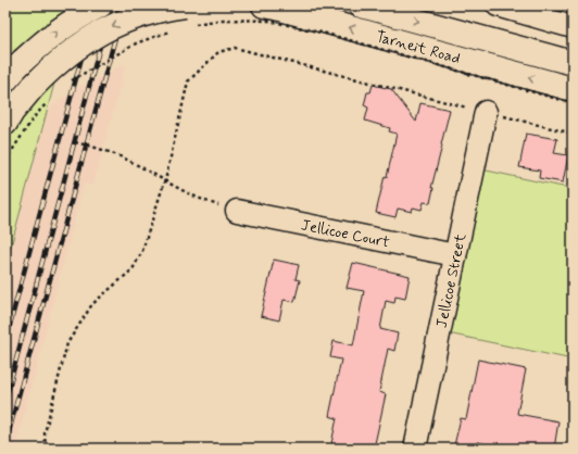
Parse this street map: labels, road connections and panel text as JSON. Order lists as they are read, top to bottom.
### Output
{
  "streets": {
    "main road": ["Tarneit Road"],
    "street": ["Jellicoe Court", "Jellicoe Street"]
  },
  "crossings": [
    ["Jellicoe Court", "Jellicoe Street"]
  ]
}
